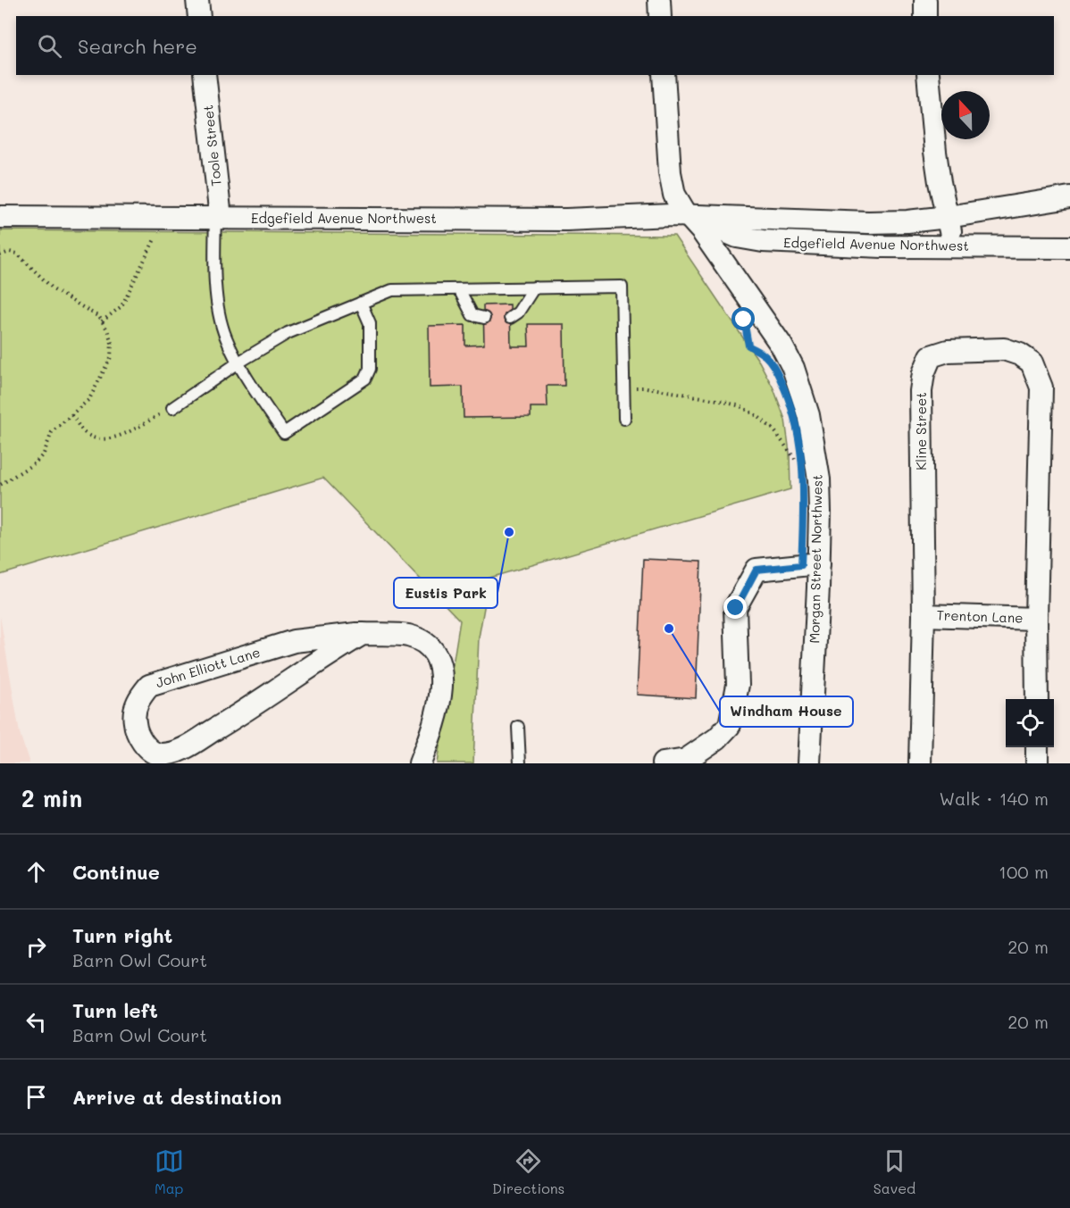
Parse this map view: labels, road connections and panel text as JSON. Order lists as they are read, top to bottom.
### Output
{
  "streets": {
    "street": [
      "Toole Street",
      "Edgefield Avenue Northwest",
      "Kline Street",
      "Morgan Street Northwest",
      "Trenton Lane",
      "John Elliott Lane"
    ]
  },
  "crossings": [
    ["Toole Street", "Edgefield Avenue Northwest"],
    ["Edgefield Avenue Northwest", "Morgan Street Northwest"],
    ["Kline Street", "Trenton Lane"]
  ],
  "places": ["Eustis Park", "Windham House"],
  "north": "top",
  "page": {
    "search": "Search here",
    "heading": ["2 min", "Walk · 140 m"],
    "list": [
      ["Continue", "100 m"],
      ["Turn right", "Barn Owl Court", "20 m"],
      ["Turn left", "Barn Owl Court", "20 m"],
      "Arrive at destination"
    ],
    "nav": ["Map", "Directions", "Saved"]
  }
}
